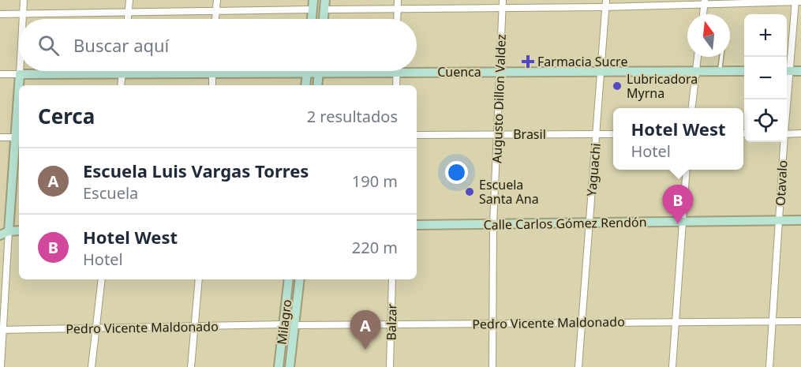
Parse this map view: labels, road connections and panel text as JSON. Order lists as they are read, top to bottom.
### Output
{
  "streets": {
    "main road": ["Cuenca", "Calle Carlos Gómez Rendón", "Milagro"],
    "street": [
      "Augusto Dillon Valdez",
      "Brasil",
      "Yaguachi",
      "Otavalo",
      "Balzar",
      "Pedro Vicente Maldonado"
    ]
  },
  "crossings": [
    ["Cuenca", "Augusto Dillon Valdez"],
    ["Cuenca", "Yaguachi"],
    ["Augusto Dillon Valdez", "Brasil"],
    ["Augusto Dillon Valdez", "Calle Carlos Gómez Rendón"],
    ["Augusto Dillon Valdez", "Pedro Vicente Maldonado"],
    ["Brasil", "Yaguachi"],
    ["Yaguachi", "Calle Carlos Gómez Rendón"],
    ["Yaguachi", "Pedro Vicente Maldonado"],
    ["Otavalo", "Calle Carlos Gómez Rendón"],
    ["Otavalo", "Pedro Vicente Maldonado"],
    ["Milagro", "Pedro Vicente Maldonado"],
    ["Balzar", "Pedro Vicente Maldonado"]
  ],
  "places": {
    "health": ["Farmacia Sucre"],
    "other": ["Lubricadora Myrna", "Escuela Santa Ana"]
  },
  "north": "top",
  "page": {
    "map_buttons": ["+", "−"],
    "search": "Buscar aquí",
    "heading": ["Cerca", "2 resultados"],
    "popup": ["Hotel West", "Hotel"],
    "list": [
      {
        "mark": "A",
        "name": "Escuela Luis Vargas Torres",
        "note": "Escuela",
        "value": "190 m"
      },
      {
        "mark": "B",
        "name": "Hotel West",
        "note": "Hotel",
        "value": "220 m"
      }
    ],
    "pins": ["B", "A"]
  }
}
